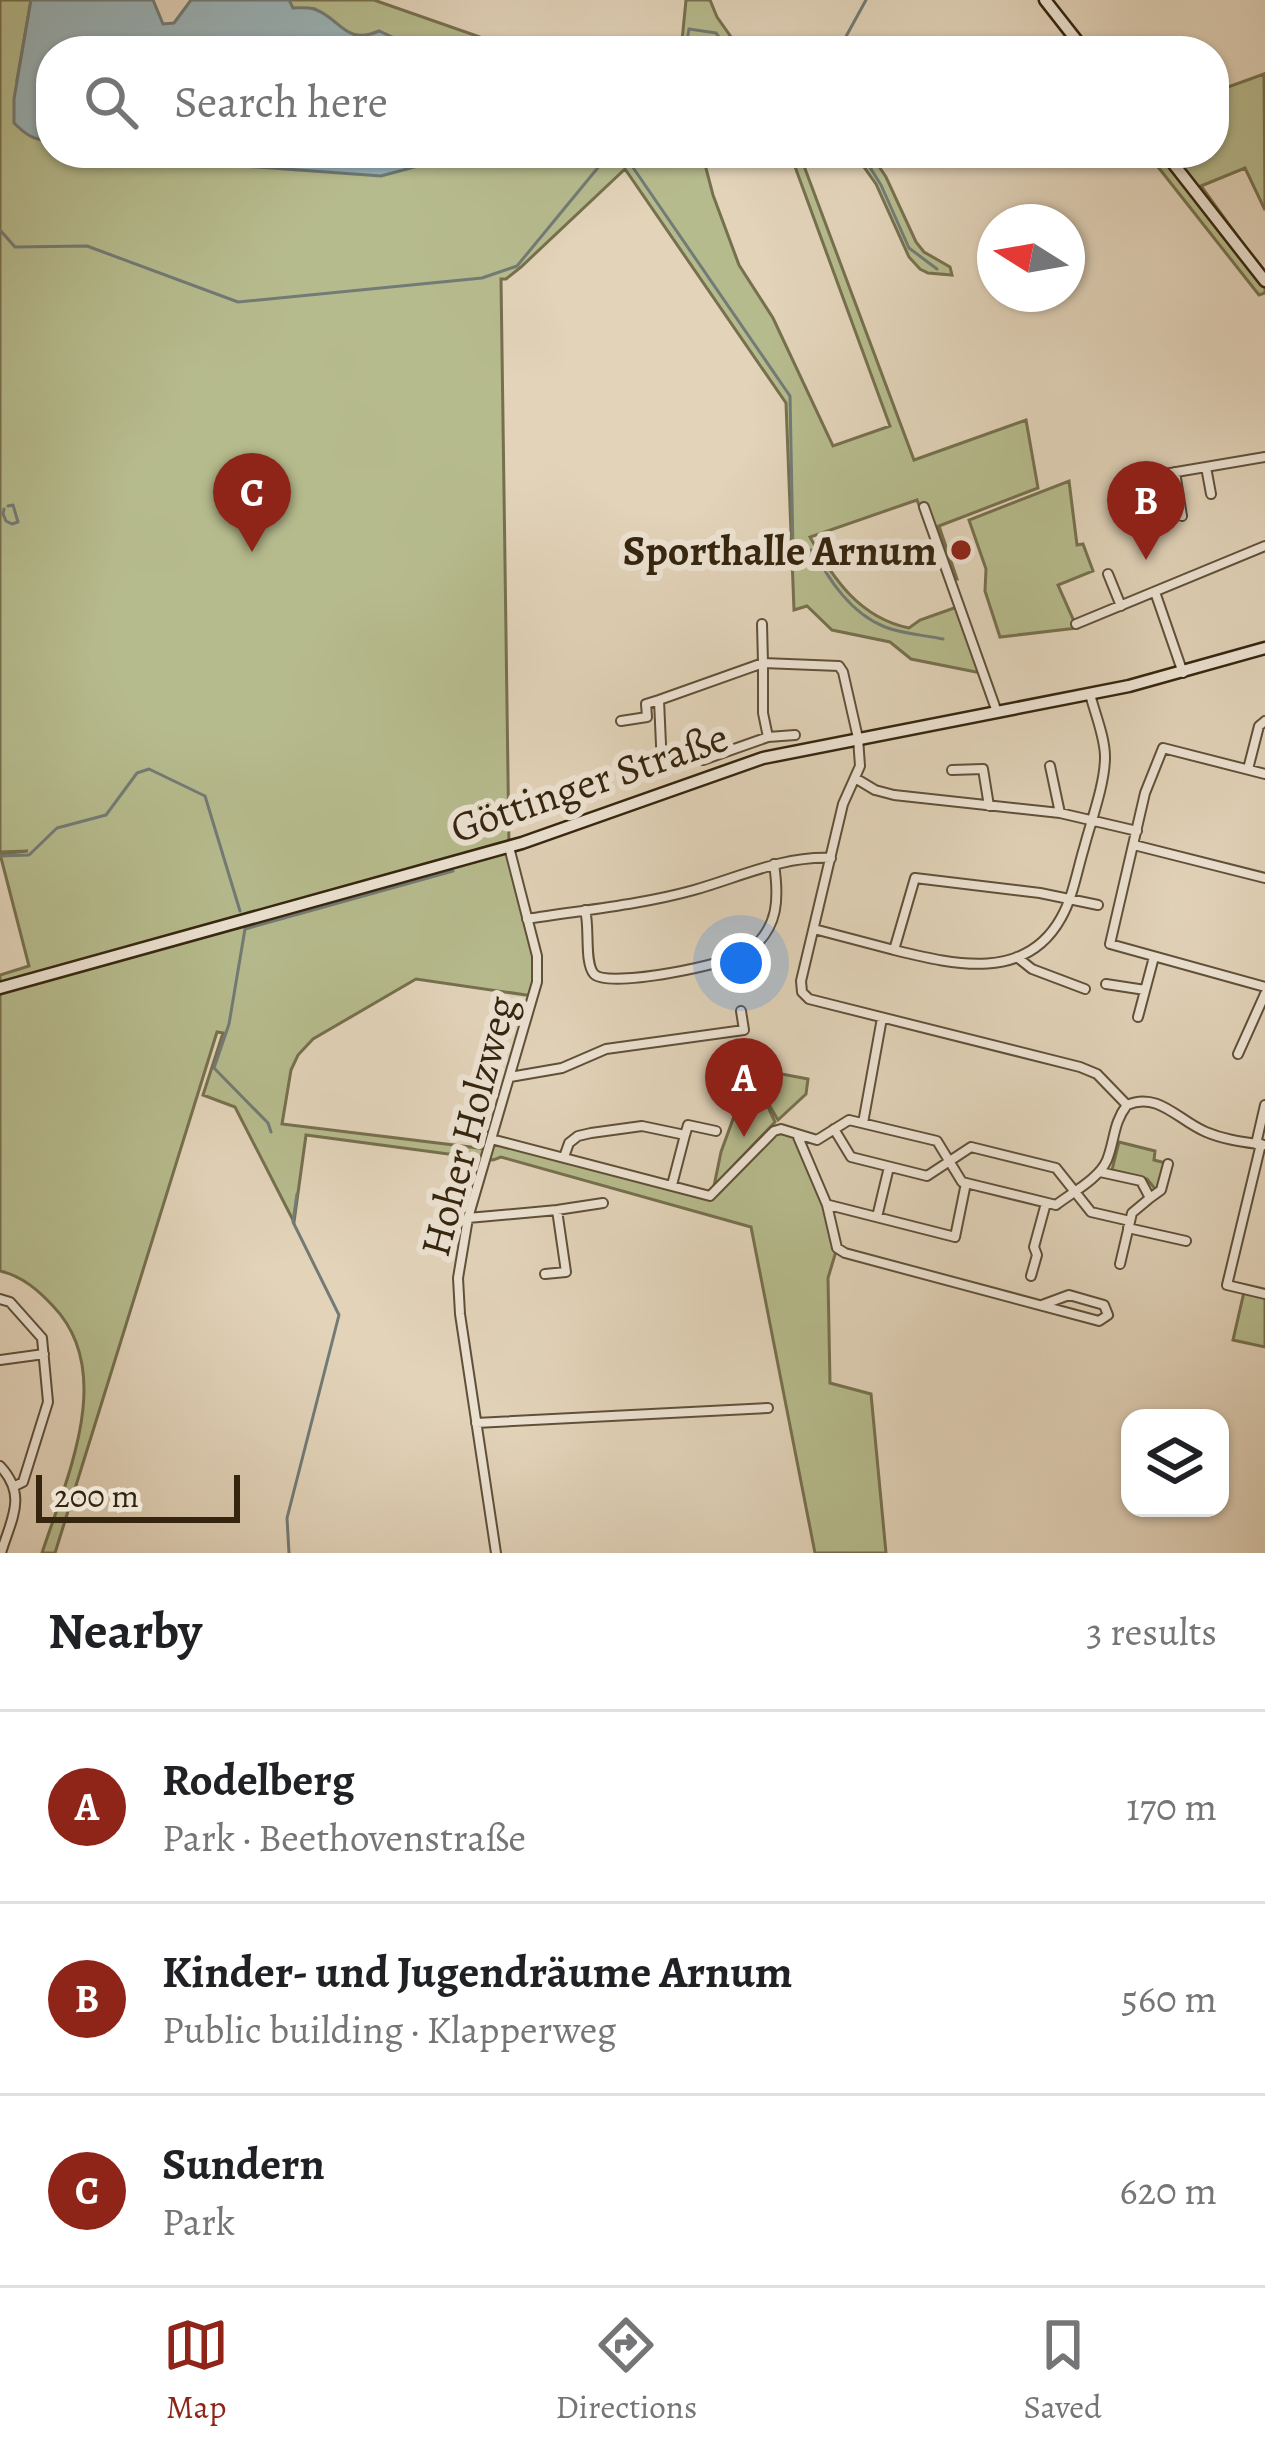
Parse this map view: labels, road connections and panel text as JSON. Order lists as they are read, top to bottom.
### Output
{
  "streets": {
    "street": ["Göttinger Straße", "Hoher Holzweg"]
  },
  "crossings": [
    ["Göttinger Straße", "Hoher Holzweg"]
  ],
  "places": ["Sporthalle Arnum"],
  "scale_bar": "200 m",
  "north": "left",
  "page": {
    "search": "Search here",
    "pins": ["C", "B", "A"],
    "scale": "200 m",
    "heading": ["Nearby", "3 results"],
    "list": [
      {
        "mark": "A",
        "name": "Rodelberg",
        "note": "Park · Beethovenstraße",
        "value": "170 m"
      },
      {
        "mark": "B",
        "name": "Kinder- und Jugendräume Arnum",
        "note": "Public building · Klapperweg",
        "value": "560 m"
      },
      {
        "mark": "C",
        "name": "Sundern",
        "note": "Park",
        "value": "620 m"
      }
    ],
    "nav": ["Map", "Directions", "Saved"]
  }
}
